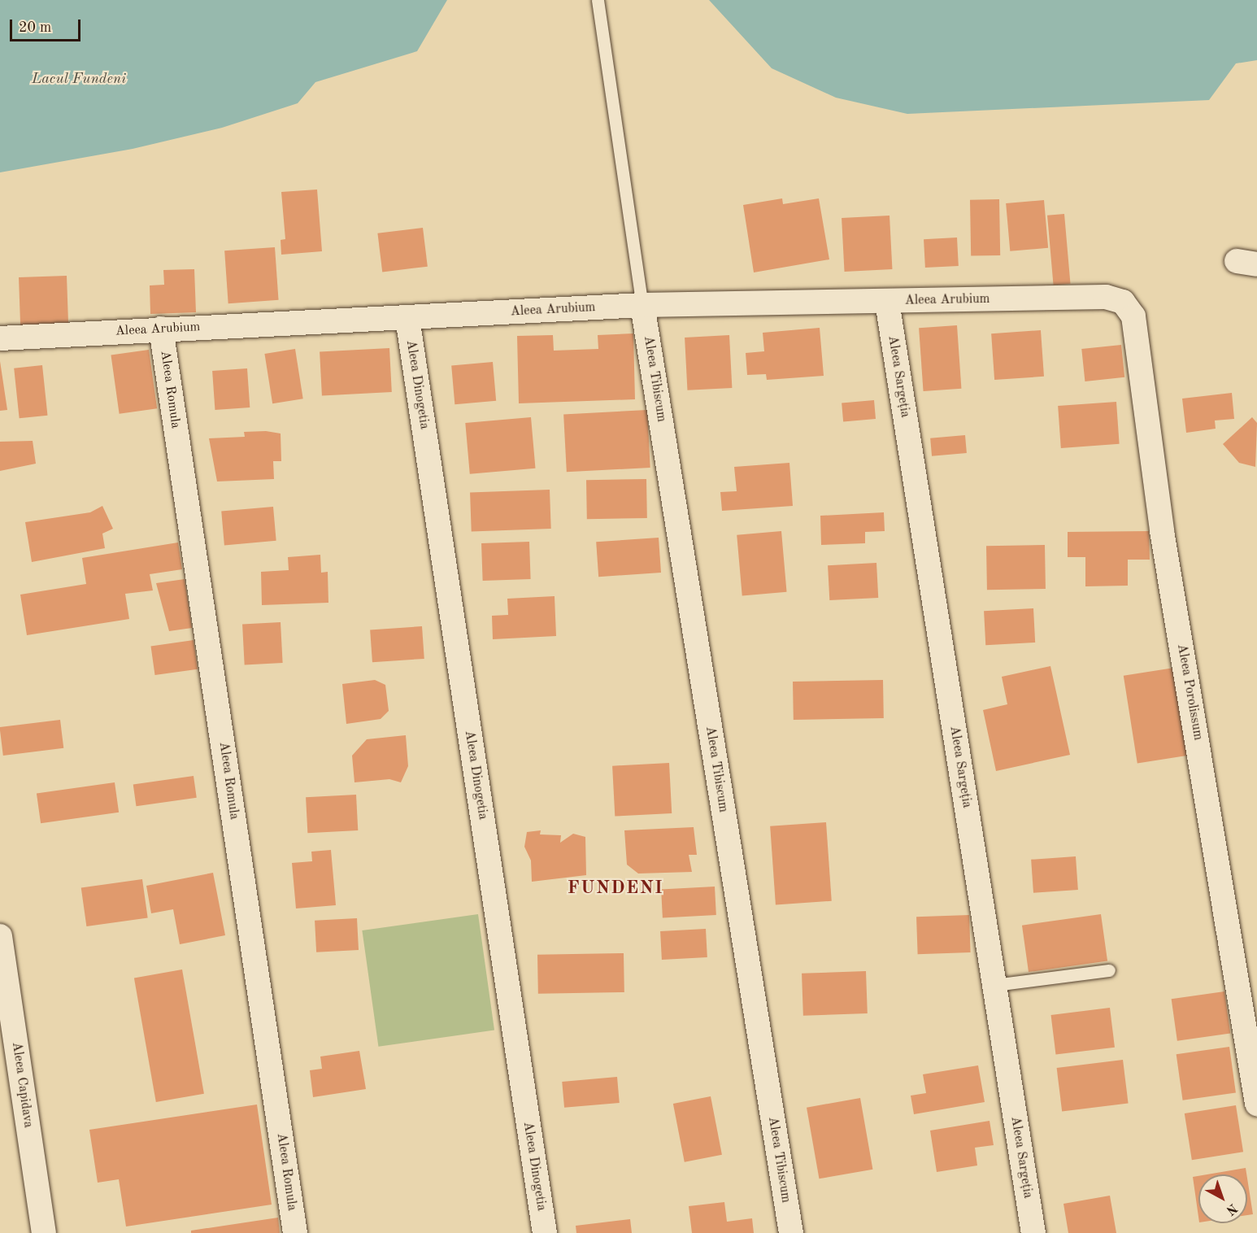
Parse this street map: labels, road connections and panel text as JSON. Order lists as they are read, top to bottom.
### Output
{
  "streets": {
    "street": [
      "Aleea Arubium",
      "Aleea Sargeția",
      "Aleea Tibiscum",
      "Aleea Dinogetia",
      "Aleea Romula",
      "Aleea Porolissum",
      "Aleea Capidava"
    ]
  },
  "crossings": [
    ["Aleea Arubium", "Aleea Sargeția"],
    ["Aleea Arubium", "Aleea Tibiscum"],
    ["Aleea Arubium", "Aleea Dinogetia"],
    ["Aleea Arubium", "Aleea Romula"],
    ["Aleea Arubium", "Aleea Porolissum"]
  ],
  "districts": ["FUNDENI"],
  "water": ["Lacul Fundeni"],
  "scale_bar": "20 m",
  "north": "bottom right"
}
